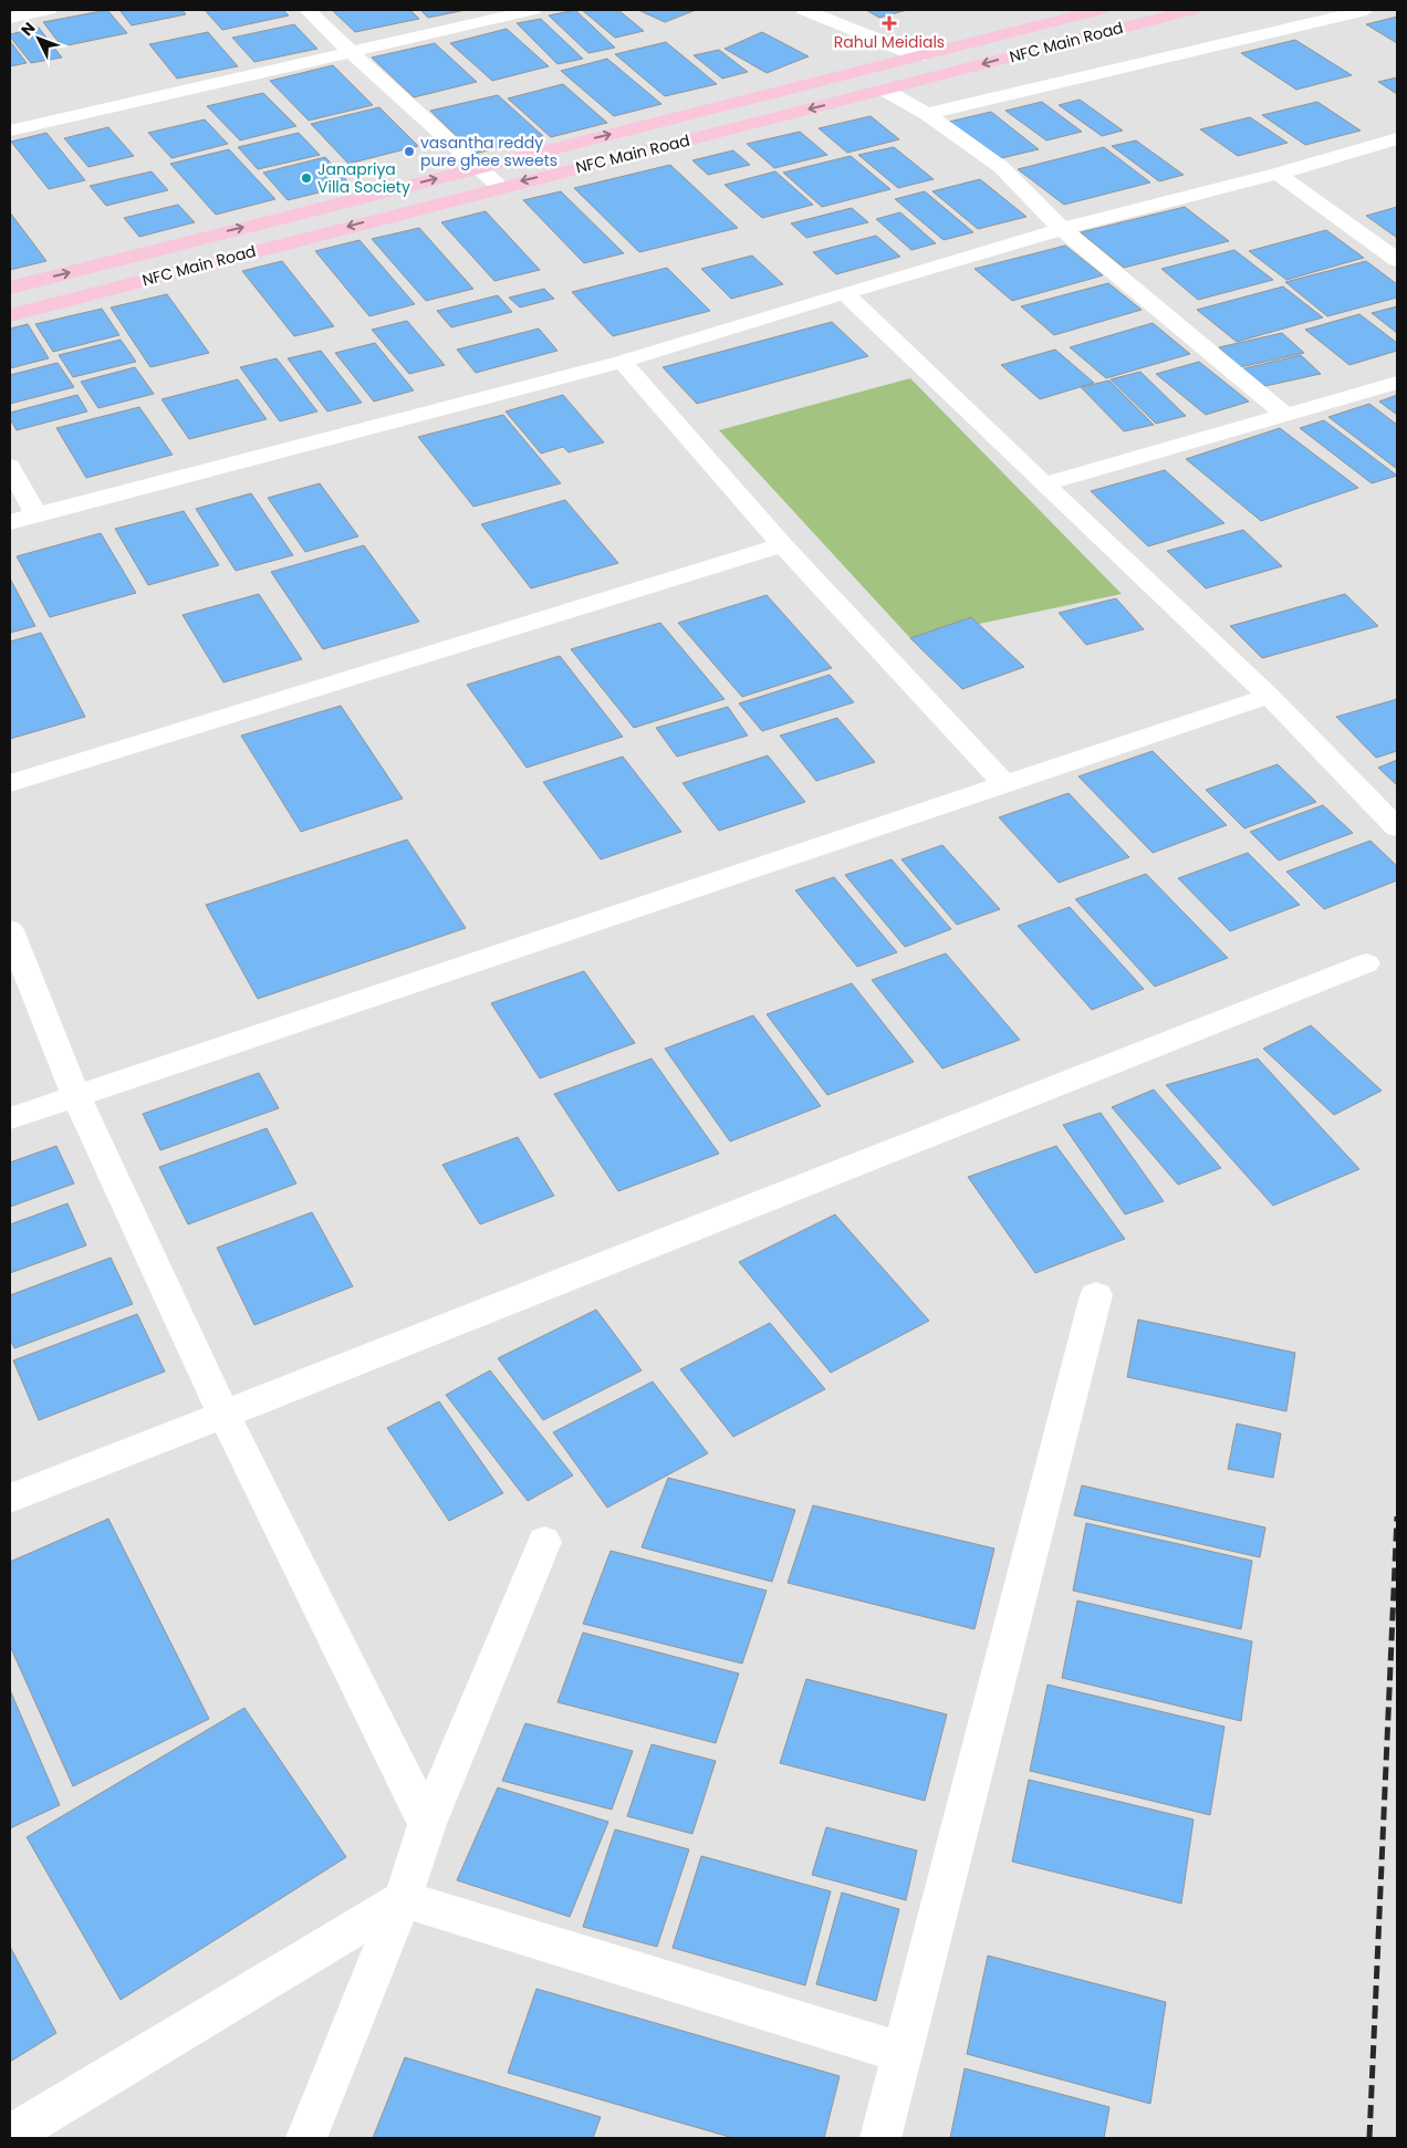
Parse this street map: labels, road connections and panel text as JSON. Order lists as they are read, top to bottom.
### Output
{
  "streets": {
    "main road": ["NFC Main Road"]
  },
  "places": {
    "health": ["Rahul Meidials"],
    "other": ["vasantha reddy pure ghee sweets", "Janapriya Villa Society"]
  },
  "north": "top left"
}
